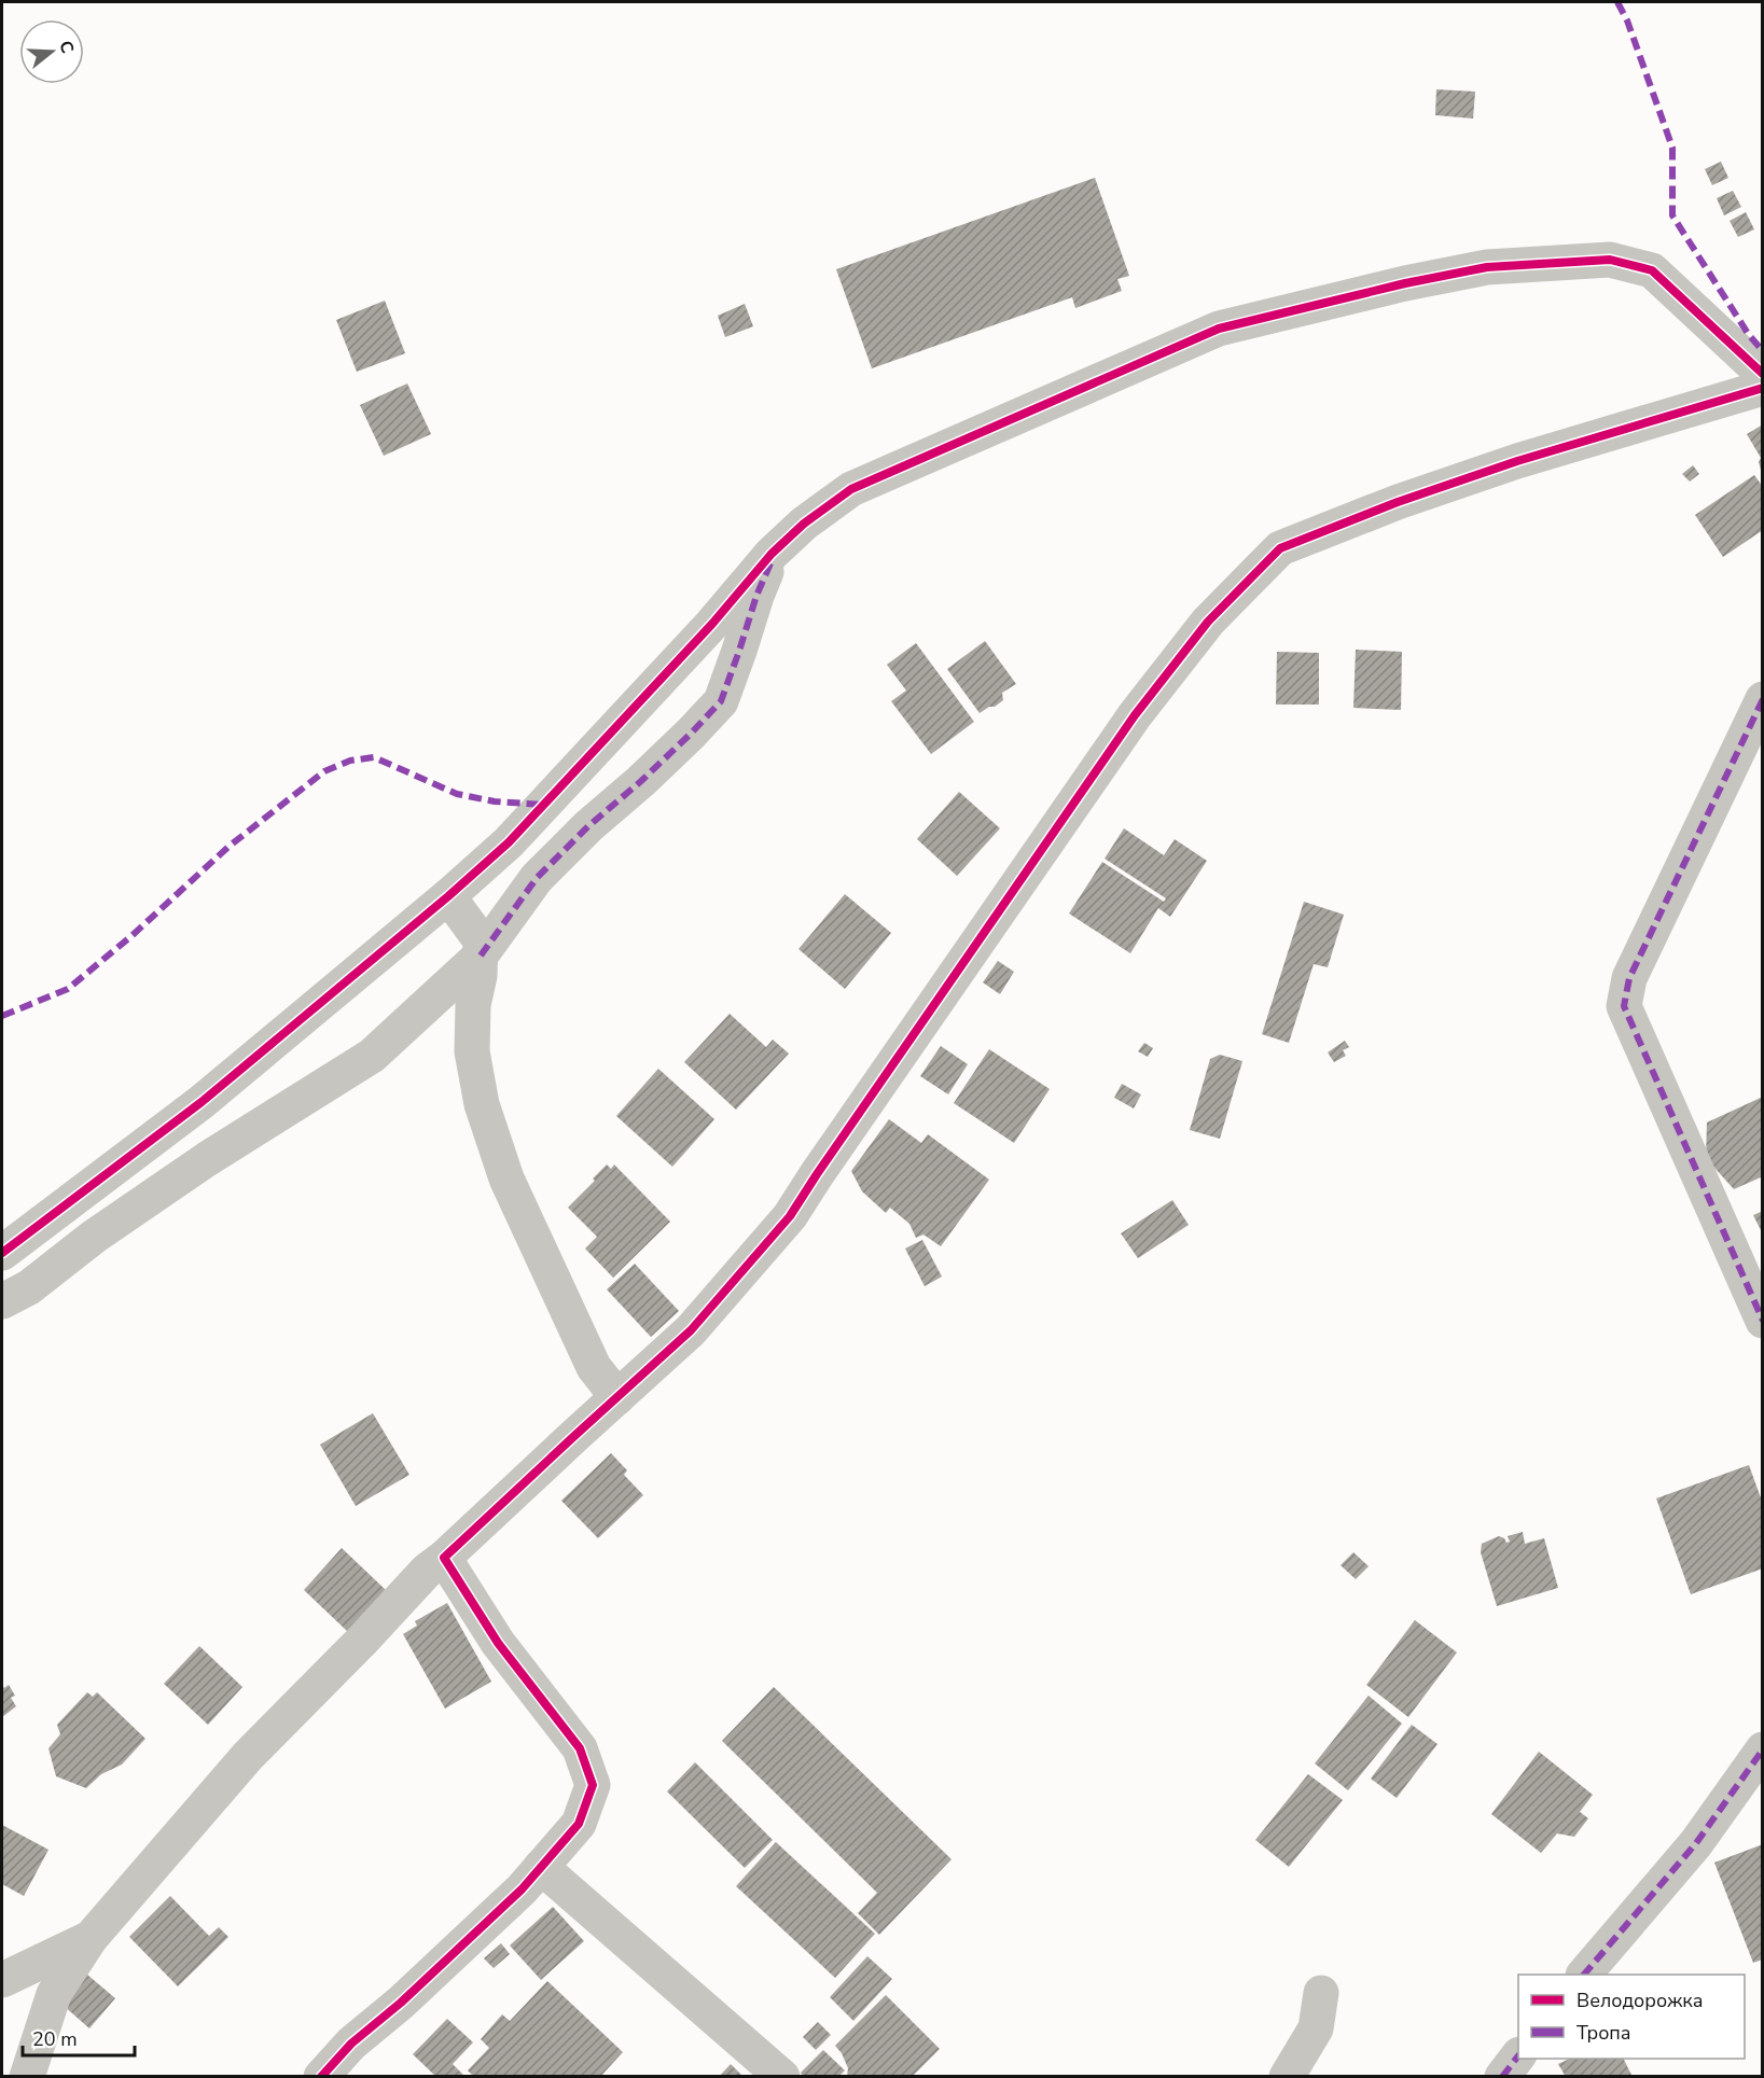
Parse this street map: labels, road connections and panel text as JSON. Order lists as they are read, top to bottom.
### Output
{
  "legend": ["Велодорожка", "Тропа"],
  "scale_bar": "20 m",
  "north": "right"
}
